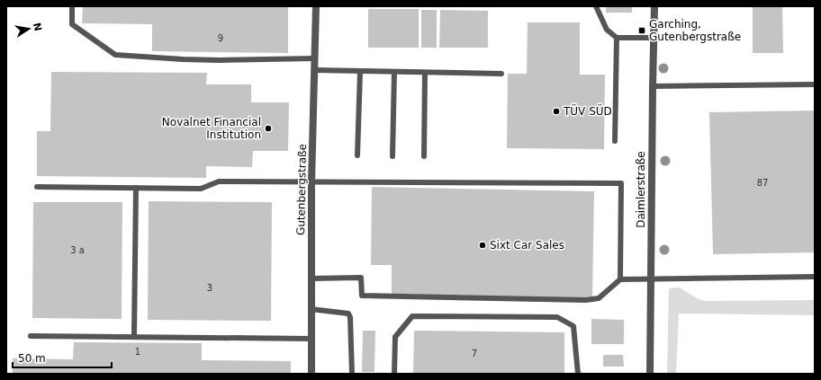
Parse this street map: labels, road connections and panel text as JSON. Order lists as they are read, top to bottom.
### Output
{
  "streets": {
    "street": ["Gutenbergstraße", "Daimlerstraße"]
  },
  "places": {
    "transit": ["Garching, Gutenbergstraße"],
    "other": ["TÜV SÜD", "Novalnet Financial Institution", "Sixt Car Sales"]
  },
  "house_numbers": [
    "9",
    "87",
    "3 a",
    "3",
    "1",
    "7"
  ],
  "scale_bar": "50 m",
  "north": "right"
}
